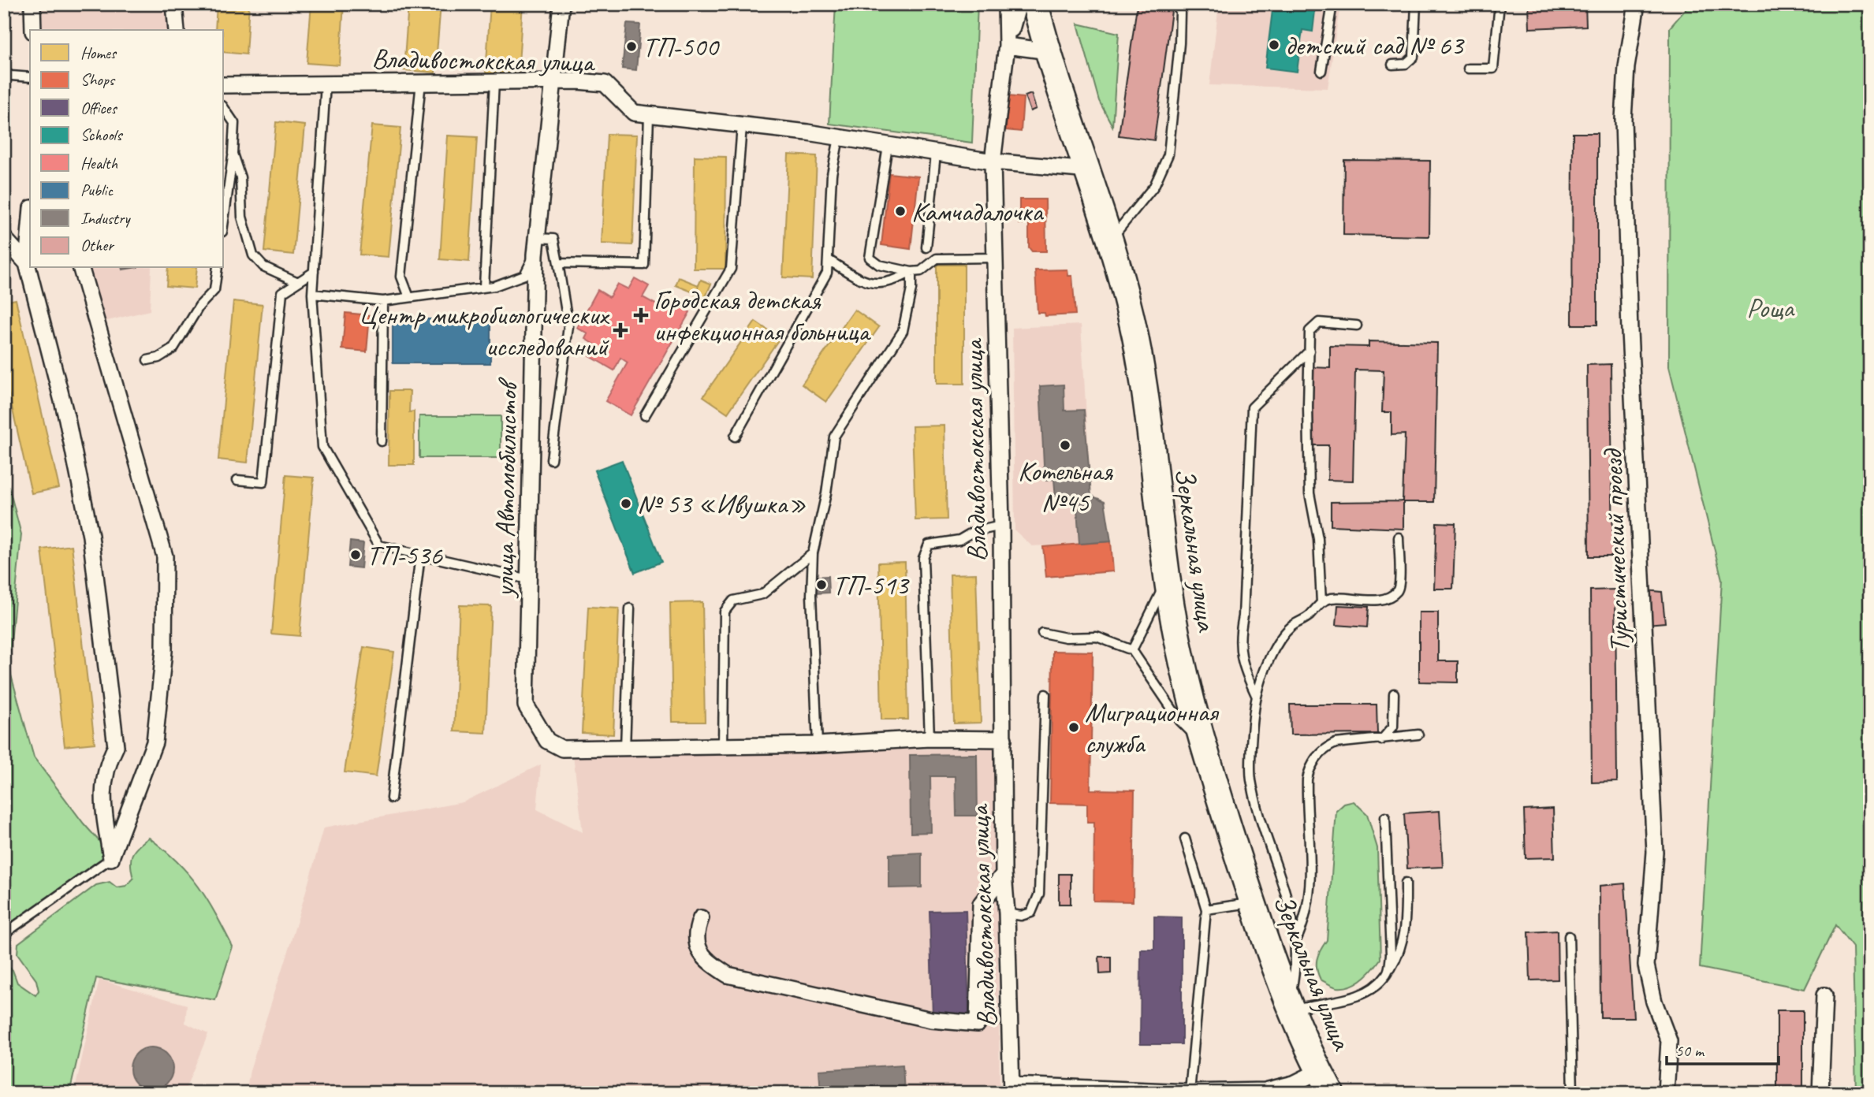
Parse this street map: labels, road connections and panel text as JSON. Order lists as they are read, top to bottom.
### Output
{
  "streets": {
    "main road": ["Зеркальная улица"],
    "street": ["Владивостокская улица", "улица Автомобилистов", "Туристический проезд"]
  },
  "crossings": [
    ["Владивостокская улица", "улица Автомобилистов"],
    ["Владивостокская улица", "Зеркальная улица"]
  ],
  "parks": ["Роща"],
  "places": {
    "other": [
      "детский сад № 63",
      "ТП-500",
      "Камчадалочка",
      "Котельная №45",
      "№ 53 «Ивушка»",
      "ТП-536",
      "ТП-513",
      "Миграционная служба"
    ],
    "health": ["Городская детская инфекционная больница", "Центр микробиологических исследований"]
  },
  "legend": [
    "Homes",
    "Shops",
    "Offices",
    "Schools",
    "Health",
    "Public",
    "Industry",
    "Other"
  ],
  "scale_bar": "50 m"
}
